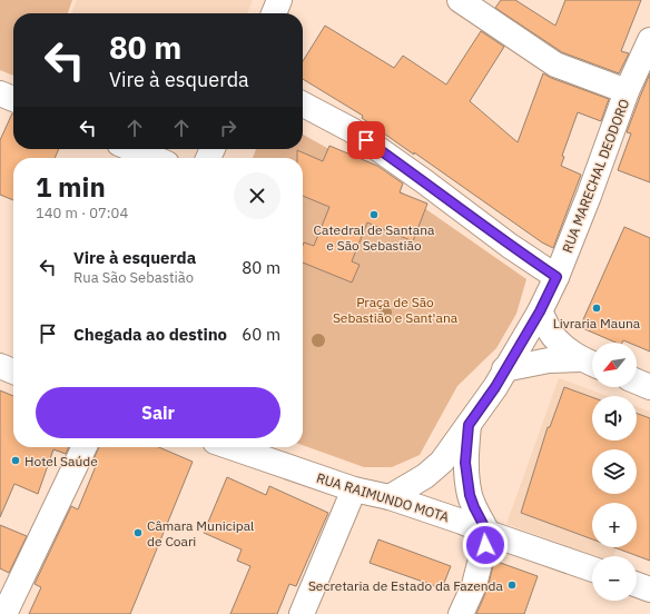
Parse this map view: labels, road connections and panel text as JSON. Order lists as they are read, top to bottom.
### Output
{
  "streets": {
    "street": ["RUA MARECHAL DEODORO", "RUA RAIMUNDO MOTA"]
  },
  "crossings": [
    ["RUA MARECHAL DEODORO", "RUA RAIMUNDO MOTA"]
  ],
  "parks": ["Praça de São Sebastião e Sant'ana"],
  "places": [
    "Catedral de Santana e São Sebastião",
    "Livraria Mauna",
    "Hotel Saúde",
    "Câmara Municipal de Coari",
    "Secretaria de Estado da Fazenda"
  ],
  "north": "bottom left",
  "page": {
    "turn": ["80 m", "Vire à esquerda"],
    "heading": ["1 min", "140 m · 07:04"],
    "list": [
      {
        "name": "Vire à esquerda",
        "note": "Rua São Sebastião",
        "value": "80 m"
      },
      {
        "name": "Chegada ao destino",
        "value": "60 m"
      }
    ],
    "map_buttons": ["+", "−"],
    "buttons": "Sair"
  }
}
